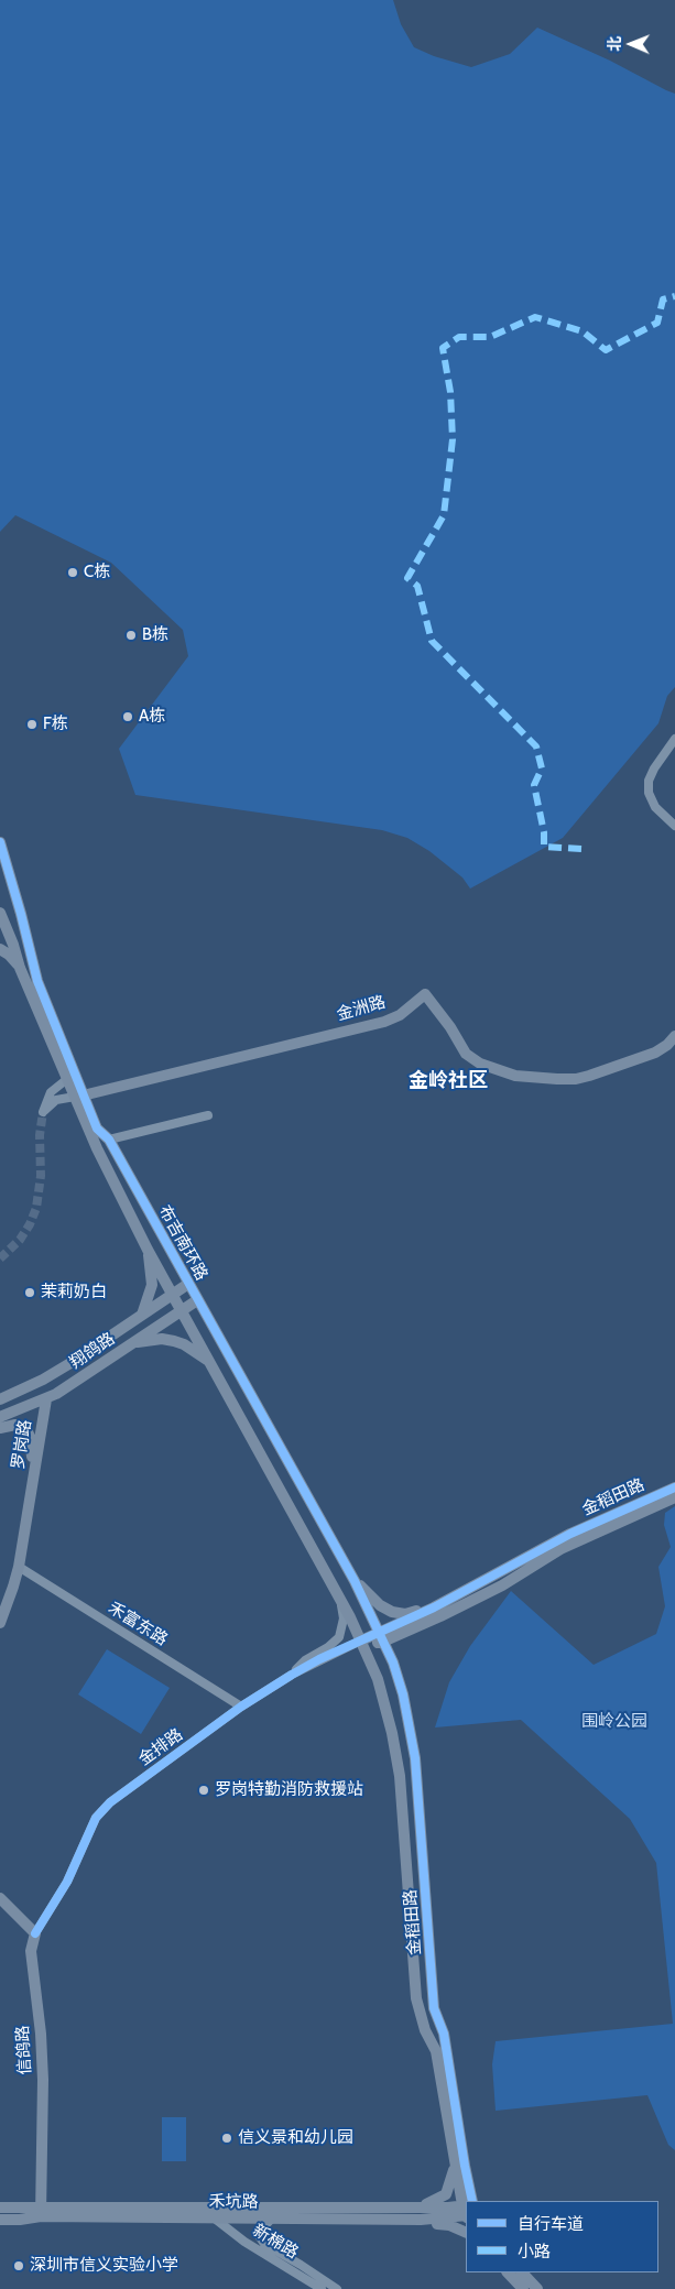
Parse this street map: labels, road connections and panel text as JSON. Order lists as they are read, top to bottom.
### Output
{
  "streets": {
    "street": [
      "金洲路",
      "布吉南环路",
      "翔鸽路",
      "罗岗路",
      "金稻田路",
      "禾富东路",
      "金排路",
      "信鸽路",
      "禾坑路",
      "新棉路"
    ]
  },
  "crossings": [
    ["金洲路", "布吉南环路"],
    ["布吉南环路", "翔鸽路"],
    ["布吉南环路", "金稻田路"],
    ["布吉南环路", "金排路"],
    ["翔鸽路", "罗岗路"],
    ["罗岗路", "禾富东路"],
    ["金稻田路", "金排路"],
    ["禾富东路", "金排路"],
    ["金排路", "信鸽路"],
    ["信鸽路", "禾坑路"],
    ["禾坑路", "新棉路"]
  ],
  "districts": ["金岭社区"],
  "parks": ["围岭公园"],
  "places": [
    "C栋",
    "B栋",
    "A栋",
    "F栋",
    "茉莉奶白",
    "罗岗特勤消防救援站",
    "信义景和幼儿园",
    "深圳市信义实验小学"
  ],
  "legend": ["自行车道", "小路"],
  "north": "left"
}
